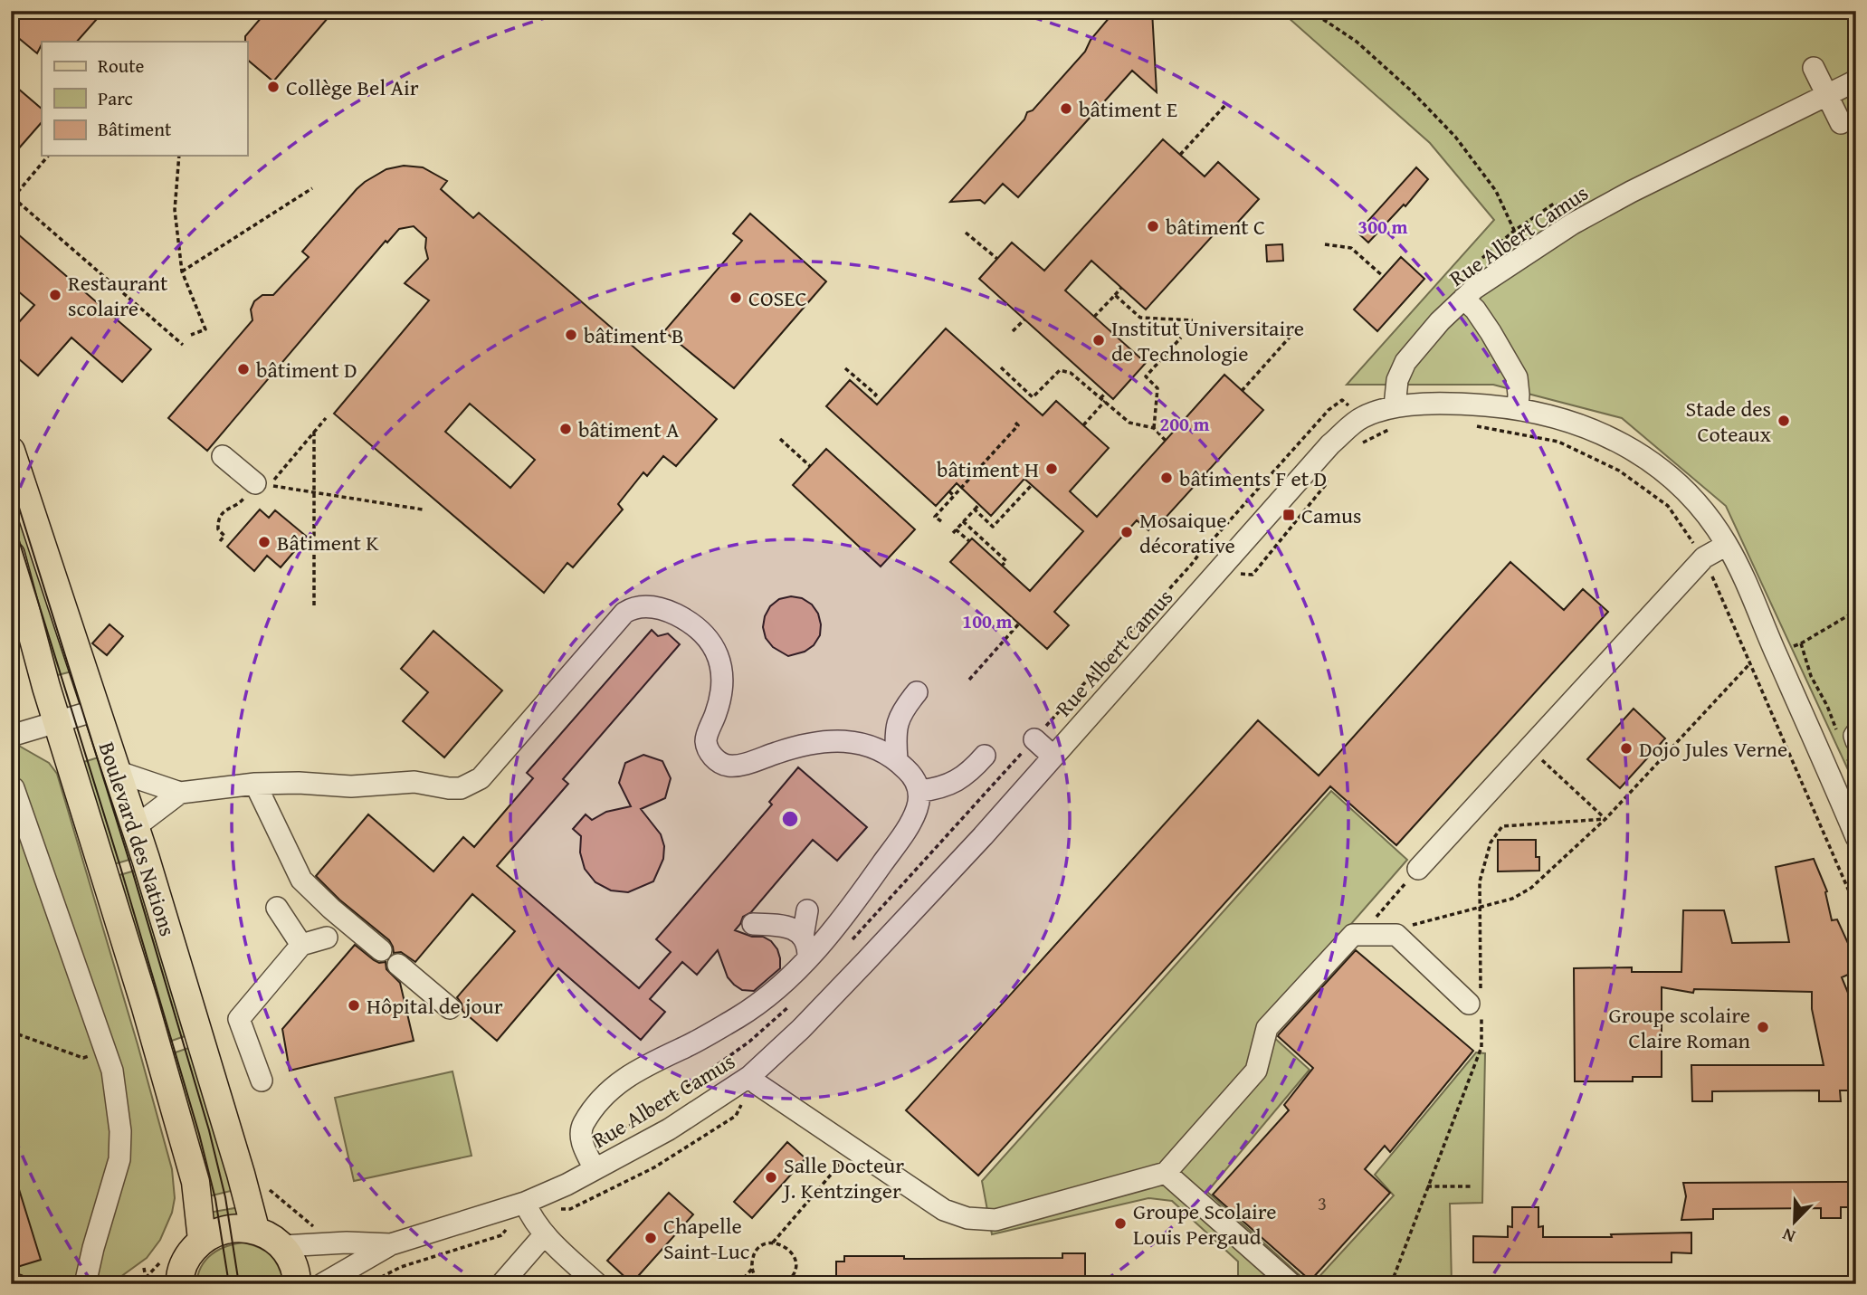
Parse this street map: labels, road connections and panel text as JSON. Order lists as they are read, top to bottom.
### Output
{
  "streets": {
    "main road": ["Boulevard des Nations"],
    "street": ["Rue Albert Camus"]
  },
  "places": {
    "other": [
      "Collège Bel Air",
      "bâtiment E",
      "bâtiment C",
      "Restaurant scolaire",
      "COSEC",
      "bâtiment B",
      "Institut Universitaire de Technologie",
      "bâtiment D",
      "Stade des Coteaux",
      "bâtiment A",
      "bâtiment H",
      "bâtiments F et D",
      "Mosaique décorative",
      "Bâtiment K",
      "Dojo Jules Verne",
      "Hôpital de jour",
      "Groupe scolaire Claire Roman",
      "Salle Docteur J. Kentzinger",
      "Groupe Scolaire Louis Pergaud",
      "Chapelle Saint-Luc"
    ],
    "transit": ["Camus"]
  },
  "house_numbers": ["3"],
  "legend": ["Route", "Parc", "Bâtiment"],
  "north": "bottom left",
  "rings": ["300 m", "200 m", "100 m"]
}
